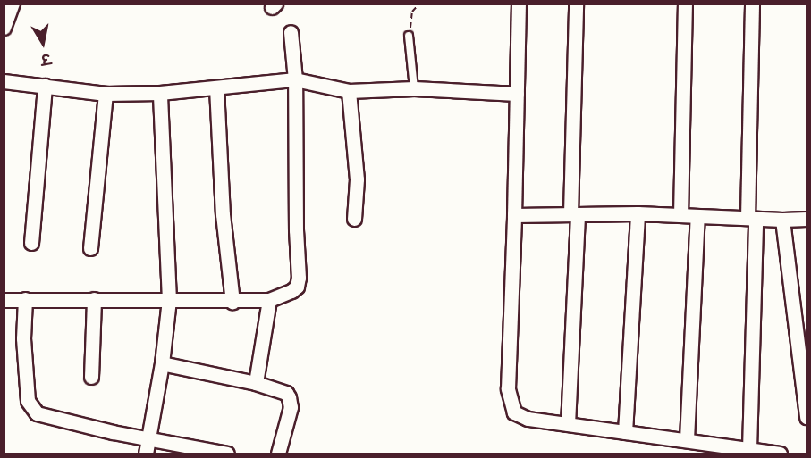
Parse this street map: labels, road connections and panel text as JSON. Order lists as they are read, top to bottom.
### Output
{
  "north": "bottom"
}
